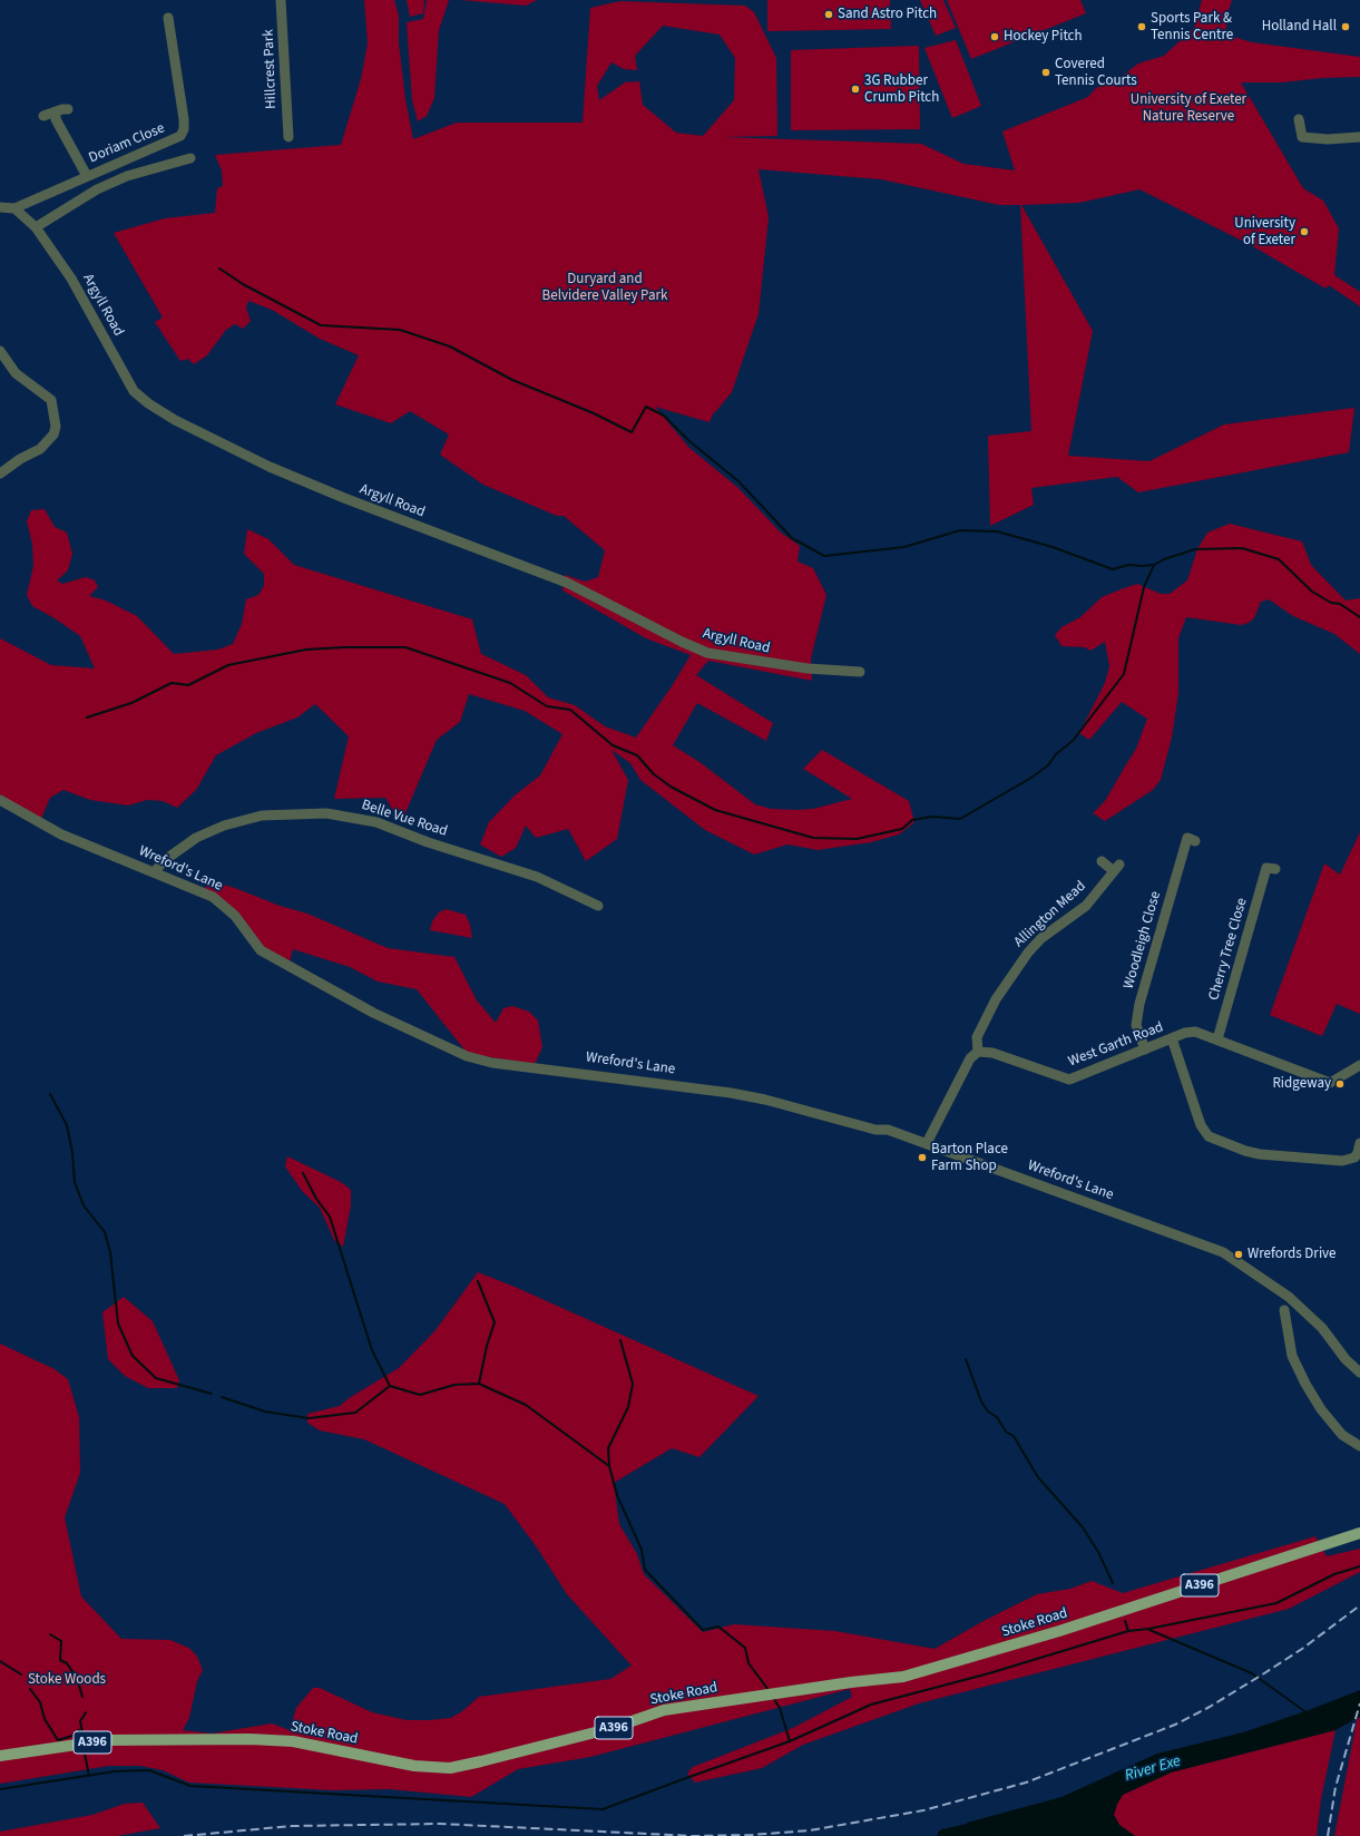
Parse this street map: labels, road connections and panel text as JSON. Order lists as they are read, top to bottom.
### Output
{
  "streets": {
    "main road": ["A396", "Stoke Road"],
    "street": [
      "Hillcrest Park",
      "Doriam Close",
      "Argyll Road",
      "Belle Vue Road",
      "Wreford's Lane",
      "Allington Mead",
      "Woodleigh Close",
      "Cherry Tree Close",
      "West Garth Road"
    ]
  },
  "crossings": [
    ["Doriam Close", "Argyll Road"],
    ["Belle Vue Road", "Wreford's Lane"],
    ["Allington Mead", "West Garth Road"],
    ["Woodleigh Close", "West Garth Road"],
    ["Cherry Tree Close", "West Garth Road"]
  ],
  "water": ["River Exe"],
  "parks": ["University of Exeter Nature Reserve", "Duryard and Belvidere Valley Park", "Stoke Woods"],
  "places": [
    "Sand Astro Pitch",
    "Sports Park & Tennis Centre",
    "Holland Hall",
    "Hockey Pitch",
    "Covered Tennis Courts",
    "3G Rubber Crumb Pitch",
    "University of Exeter",
    "Ridgeway",
    "Barton Place Farm Shop",
    "Wrefords Drive"
  ]
}
